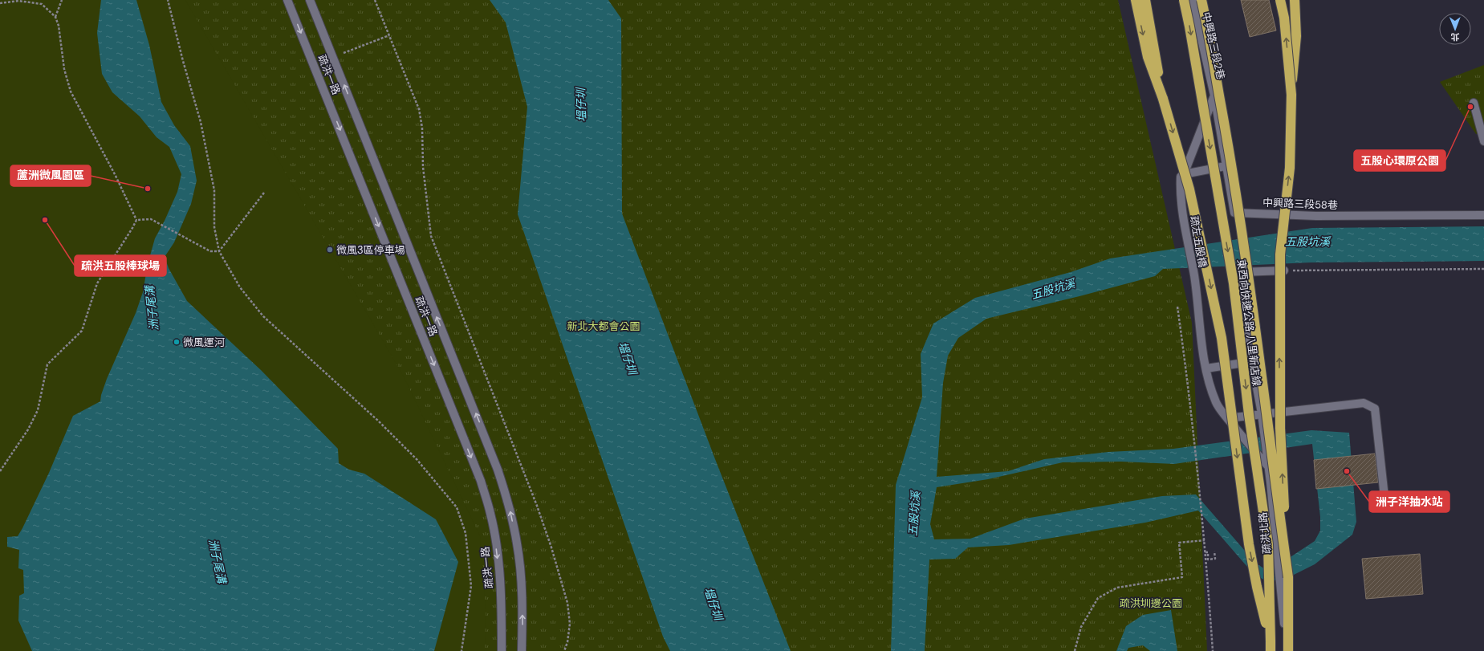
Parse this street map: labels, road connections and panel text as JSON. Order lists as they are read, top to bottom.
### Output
{
  "streets": {
    "highway": ["東西向快速公路 八里新店線"],
    "street": [
      "中興路三段2巷",
      "疏洪一路",
      "中興路三段58巷",
      "疏左五股橋",
      "疏洪北路"
    ]
  },
  "crossings": [
    ["中興路三段2巷", "中興路三段58巷"],
    ["疏左五股橋", "疏洪北路"]
  ],
  "water": ["塭仔圳", "五股坑溪", "洲子尾溝"],
  "parks": ["新北大都會公園", "疏洪圳邊公園"],
  "places": [
    "五股心環原公園",
    "蘆洲微風園區",
    "疏洪五股棒球場",
    "微風3區停車場",
    "微風運河",
    "洲子洋抽水站"
  ],
  "north": "bottom"
}
